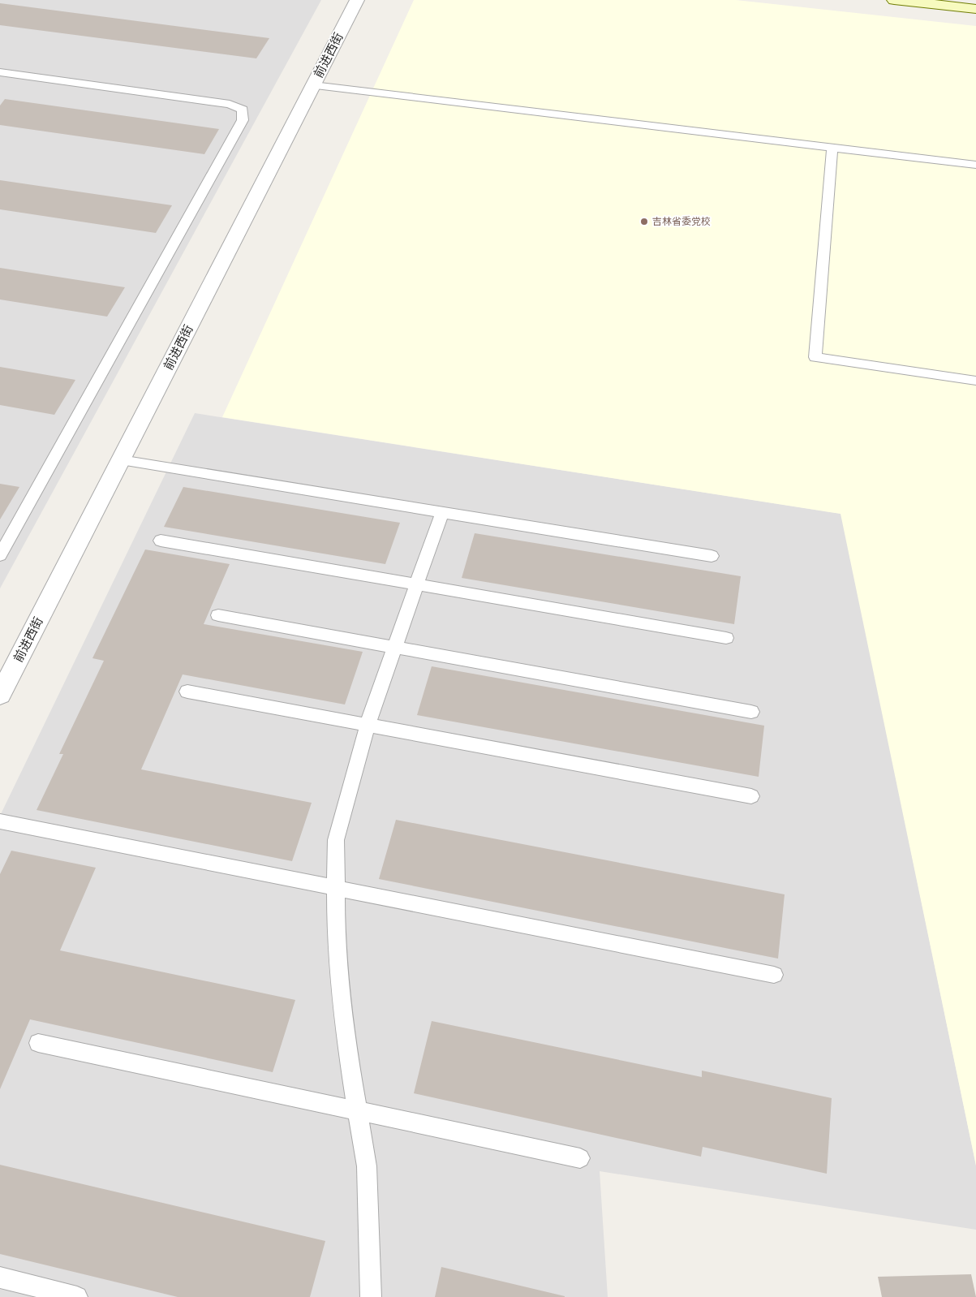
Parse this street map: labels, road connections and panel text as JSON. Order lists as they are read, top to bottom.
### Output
{
  "streets": {
    "street": ["前进西街"]
  },
  "places": ["吉林省委党校"]
}
